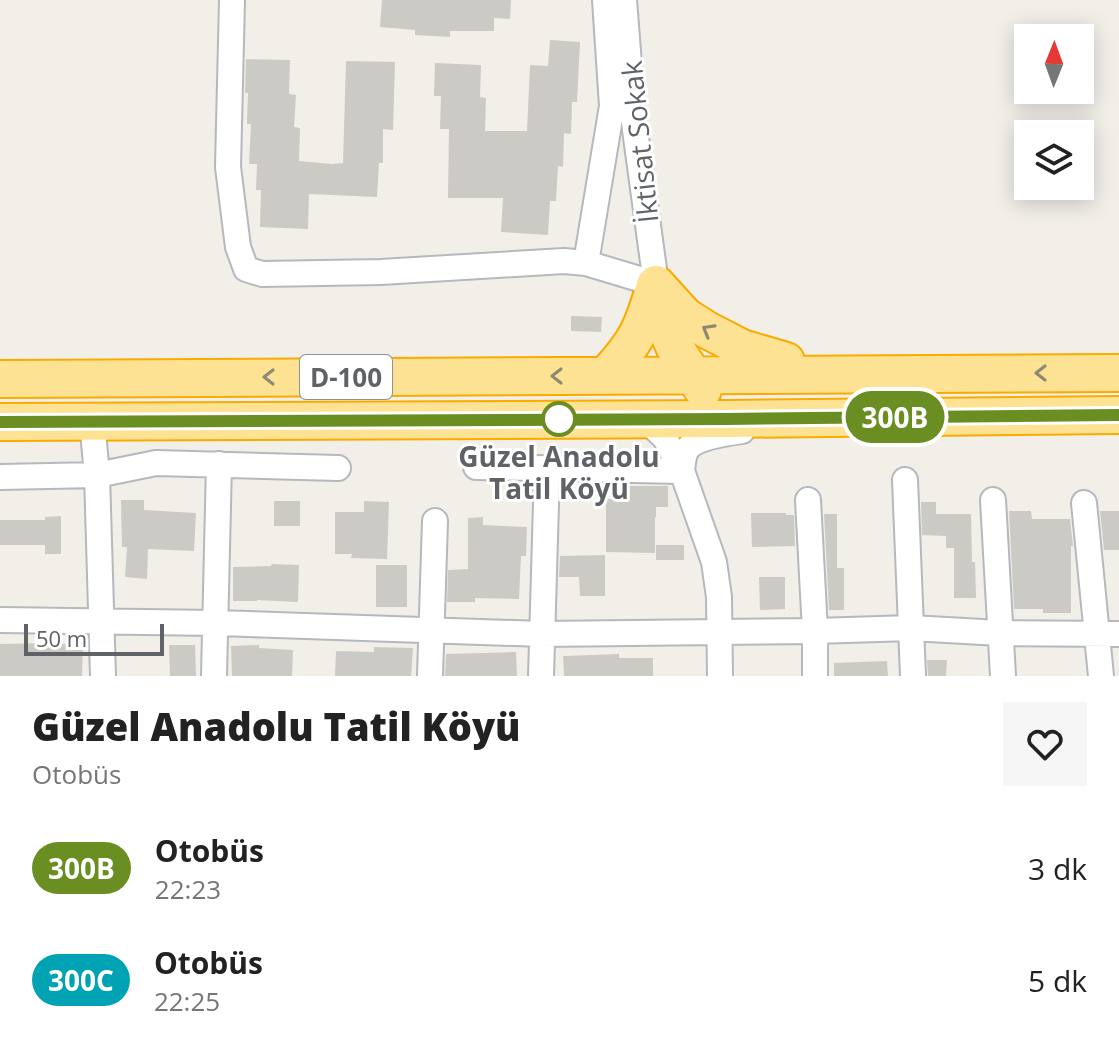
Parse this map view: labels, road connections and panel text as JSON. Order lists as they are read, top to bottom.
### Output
{
  "streets": {
    "highway": ["D-100"],
    "street": ["İktisat Sokak"]
  },
  "places": ["Güzel Anadolu Tatil Köyü"],
  "lines": ["bus line 300B"],
  "scale_bar": "50 m",
  "north": "top",
  "page": {
    "on_map": "300B",
    "scale": "50 m",
    "heading": ["Güzel Anadolu Tatil Köyü", "Otobüs"],
    "list": [
      {
        "mark": "300B",
        "name": "Otobüs",
        "note": "22:23",
        "value": "3 dk"
      },
      {
        "mark": "300C",
        "name": "Otobüs",
        "note": "22:25",
        "value": "5 dk"
      }
    ]
  }
}
